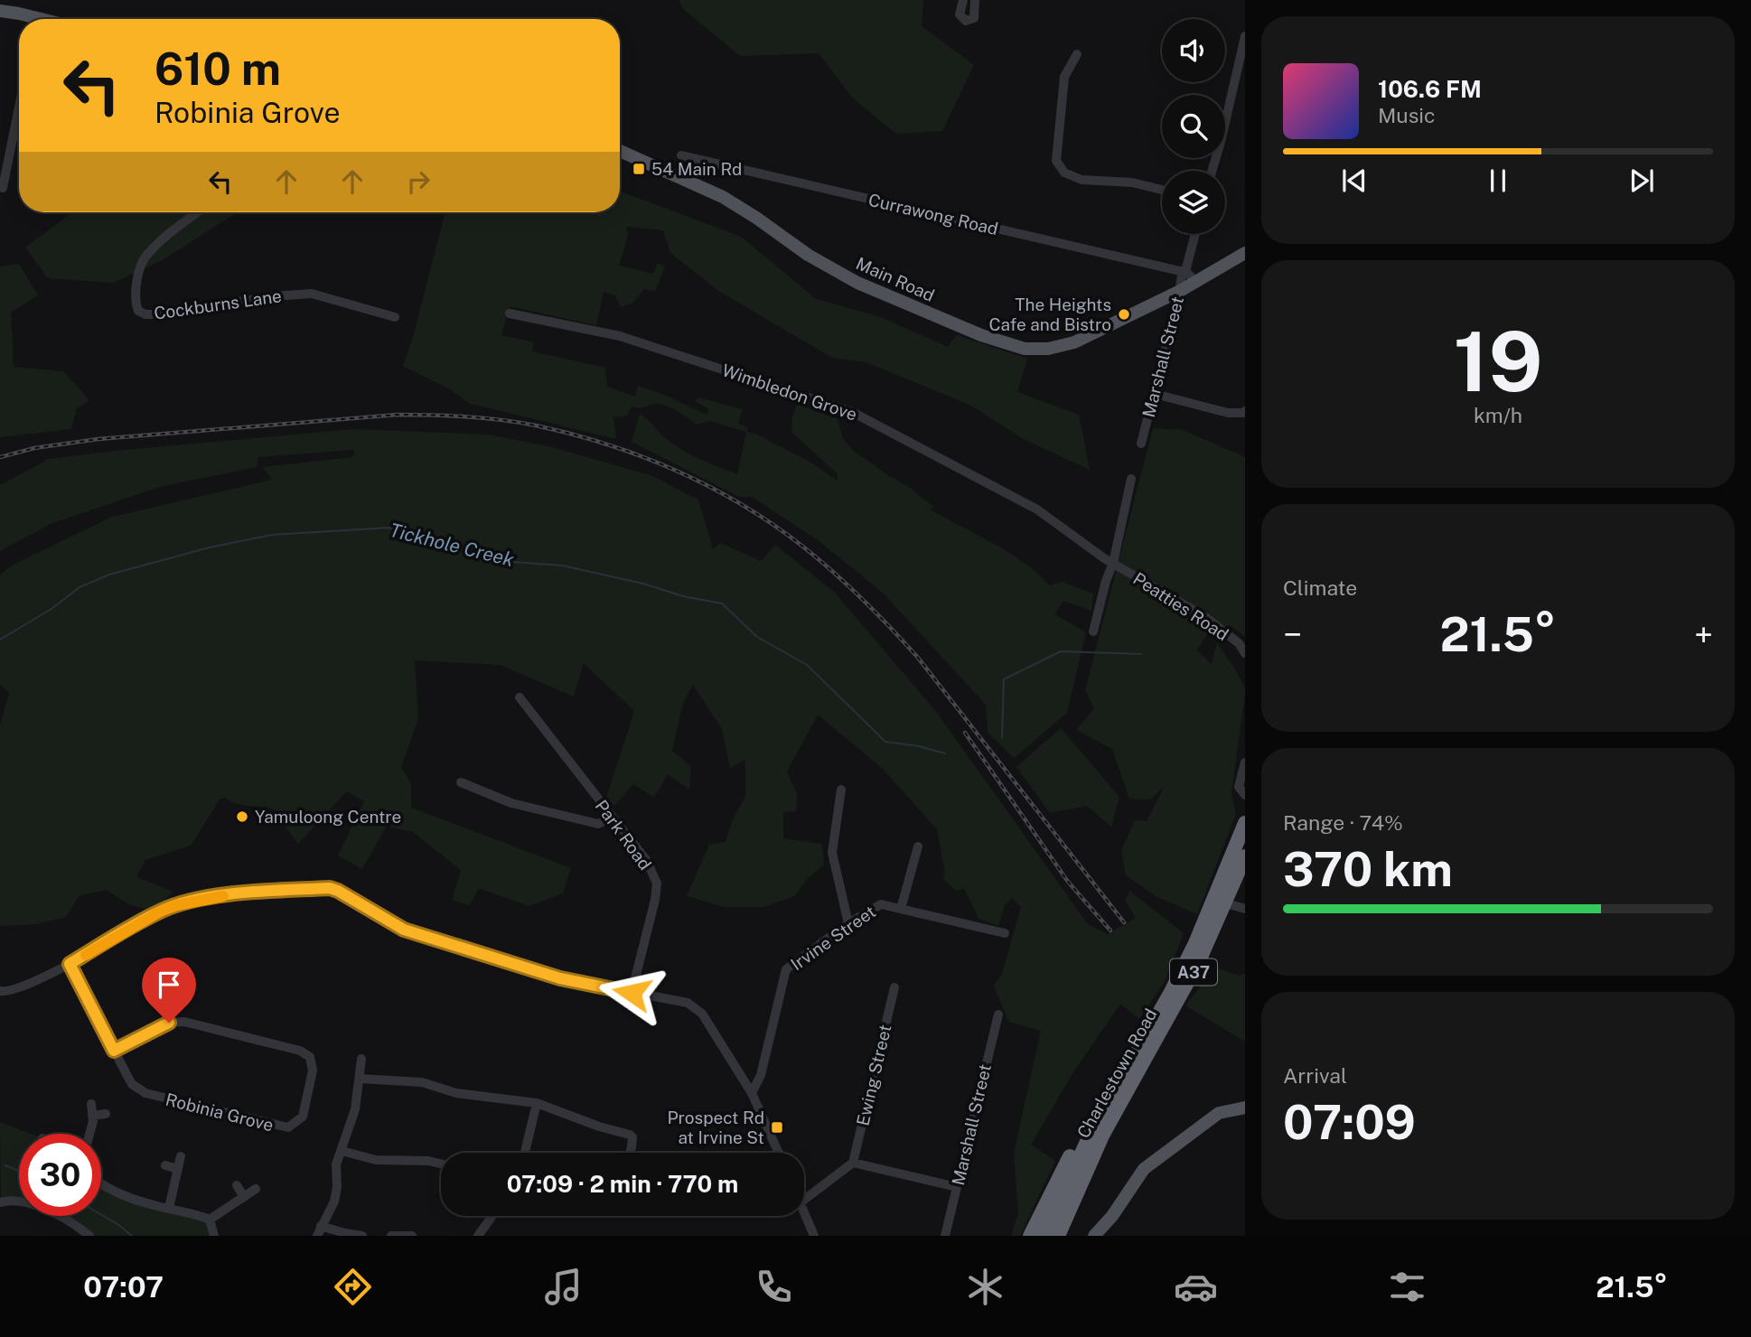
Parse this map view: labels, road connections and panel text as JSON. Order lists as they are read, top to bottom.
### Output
{
  "streets": {
    "highway": ["A37", "Charlestown Road"],
    "main road": ["Main Road"],
    "street": [
      "Currawong Road",
      "Cockburns Lane",
      "Marshall Street",
      "Wimbledon Grove",
      "Peatties Road",
      "Park Road",
      "Irvine Street",
      "Ewing Street",
      "Robinia Grove"
    ]
  },
  "crossings": [
    ["Currawong Road", "Marshall Street"],
    ["Main Road", "Marshall Street"],
    ["Wimbledon Grove", "Peatties Road"],
    ["A37", "Charlestown Road"]
  ],
  "water": ["Tickhole Creek"],
  "places": {
    "transit": ["54 Main Rd", "Prospect Rd at Irvine St"],
    "other": ["The Heights Cafe and Bistro", "Yamuloong Centre"]
  },
  "page": {
    "turn": ["610 m", "Robinia Grove"],
    "song": ["106.6 FM", "Music"],
    "tile": [
      ["19", "km/h"],
      "Climate",
      ["Range · 74%", "370 km"],
      ["Arrival", "07:09"]
    ],
    "heat": ["−", "21.5°", "+"],
    "limit": "30",
    "trip": "07:09 · 2 min · 770 m",
    "tabs": ["07:07", "21.5°"]
  }
}
